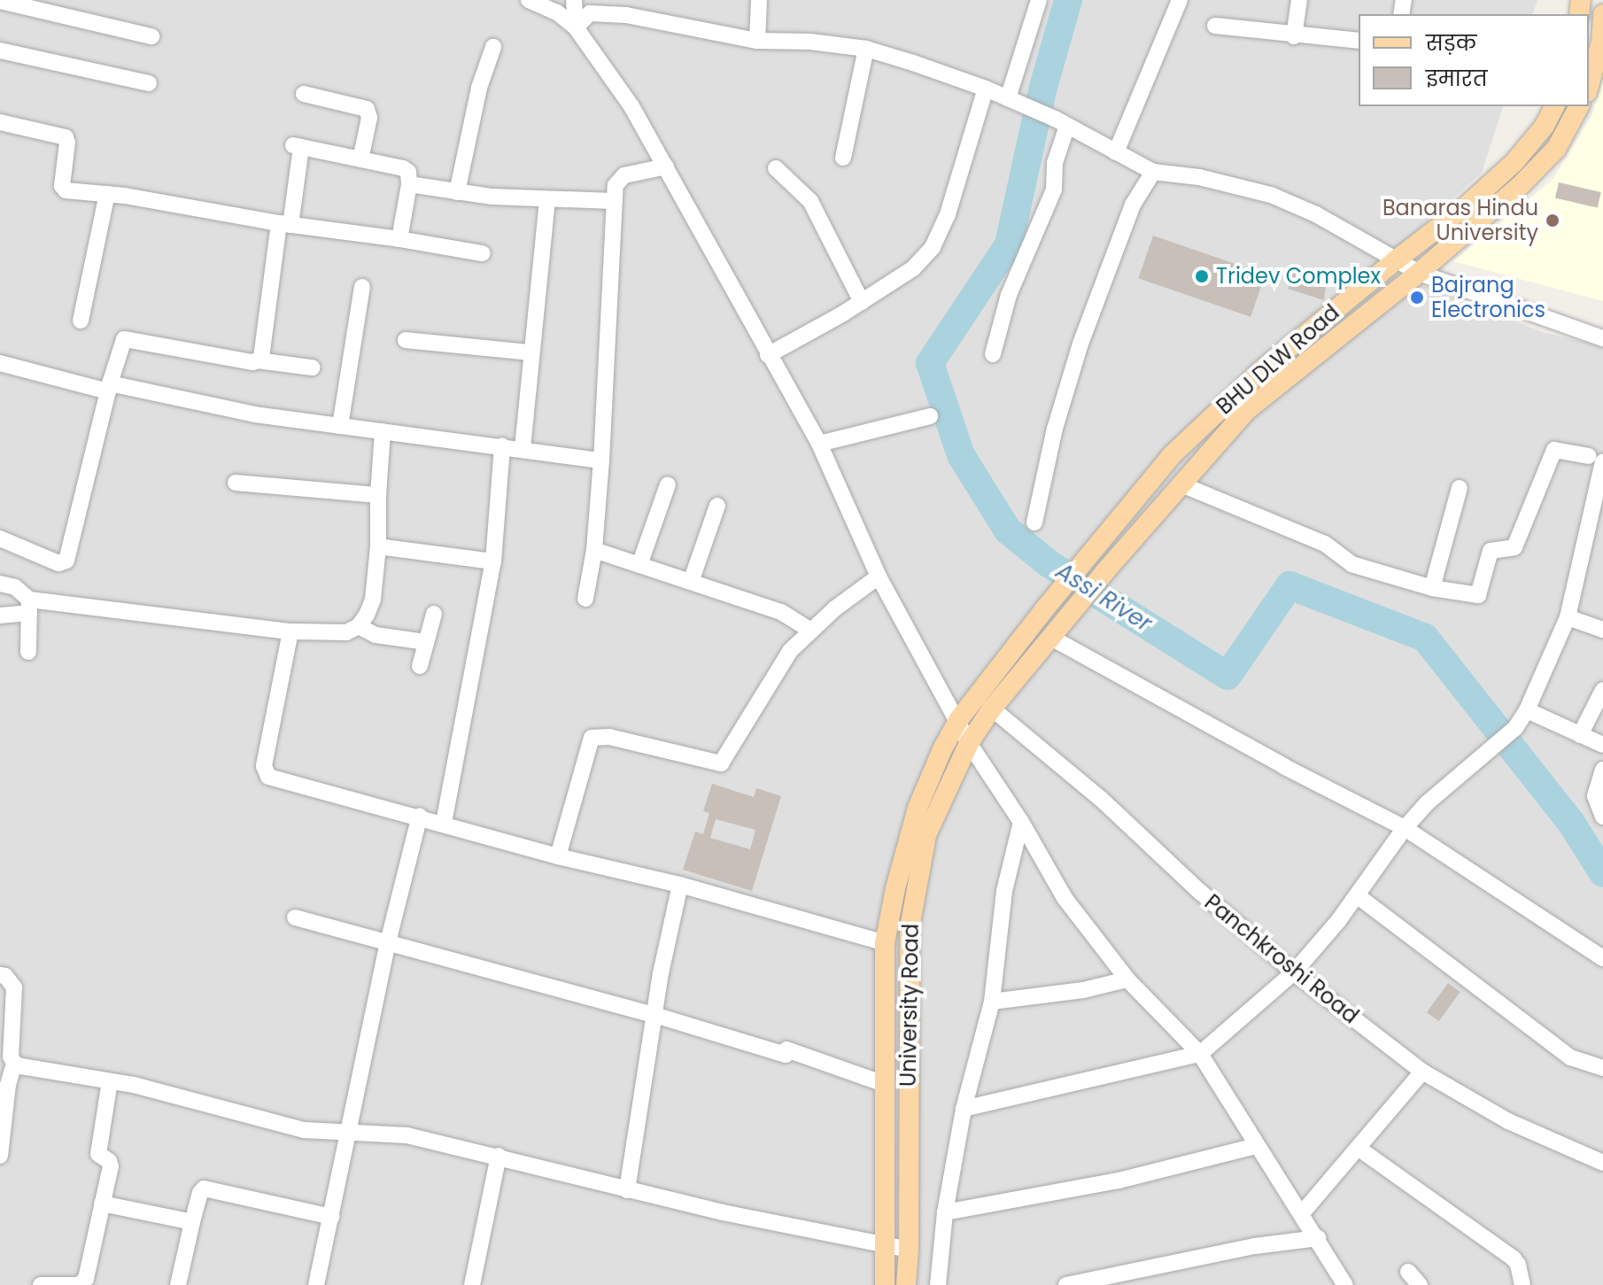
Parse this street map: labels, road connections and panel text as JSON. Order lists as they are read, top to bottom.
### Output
{
  "streets": {
    "main road": ["BHU DLW Road", "University Road"],
    "street": ["Panchkroshi Road"]
  },
  "crossings": [
    ["BHU DLW Road", "University Road"],
    ["Panchkroshi Road", "University Road"]
  ],
  "water": ["Assi River"],
  "places": ["Banaras Hindu University", "Tridev Complex", "Bajrang Electronics"],
  "legend": ["सड़क", "इमारत"]
}
